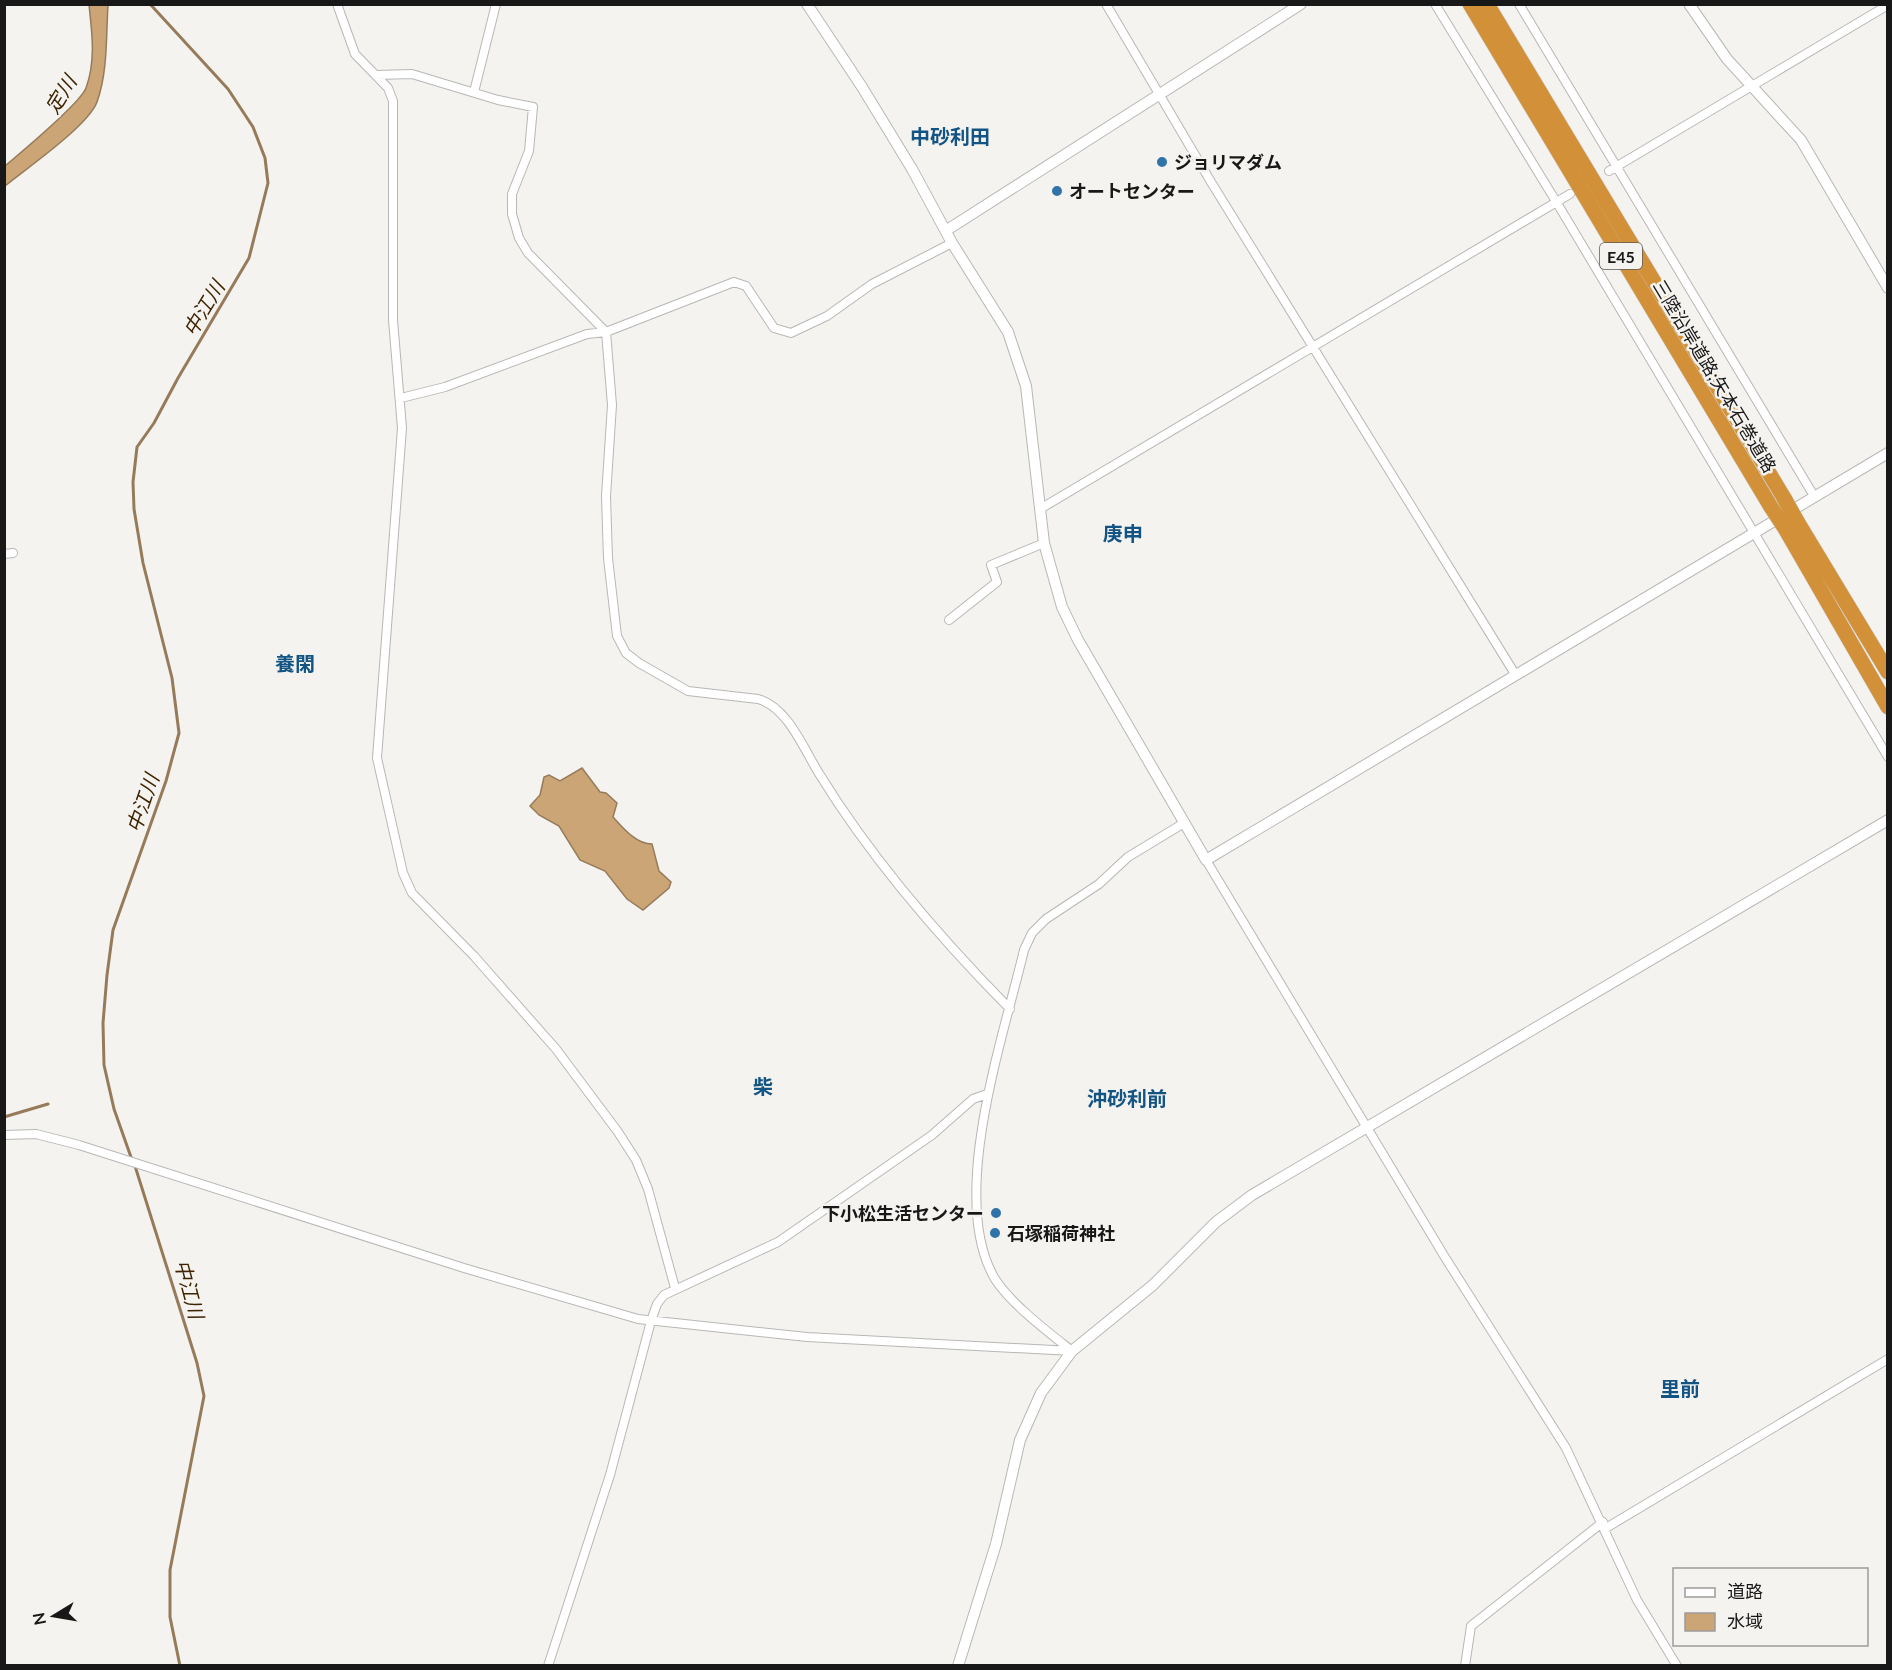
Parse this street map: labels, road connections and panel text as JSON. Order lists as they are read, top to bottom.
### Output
{
  "streets": {
    "highway": ["E45", "三陸沿岸道路;矢本石巻道路"]
  },
  "districts": [
    "中砂利田",
    "庚申",
    "養閑",
    "柴",
    "沖砂利前",
    "里前"
  ],
  "water": ["定川", "中江川"],
  "places": [
    "ジョリマダム",
    "オートセンター",
    "下小松生活センター",
    "石塚稲荷神社"
  ],
  "legend": ["道路", "水域"],
  "north": "left"
}
